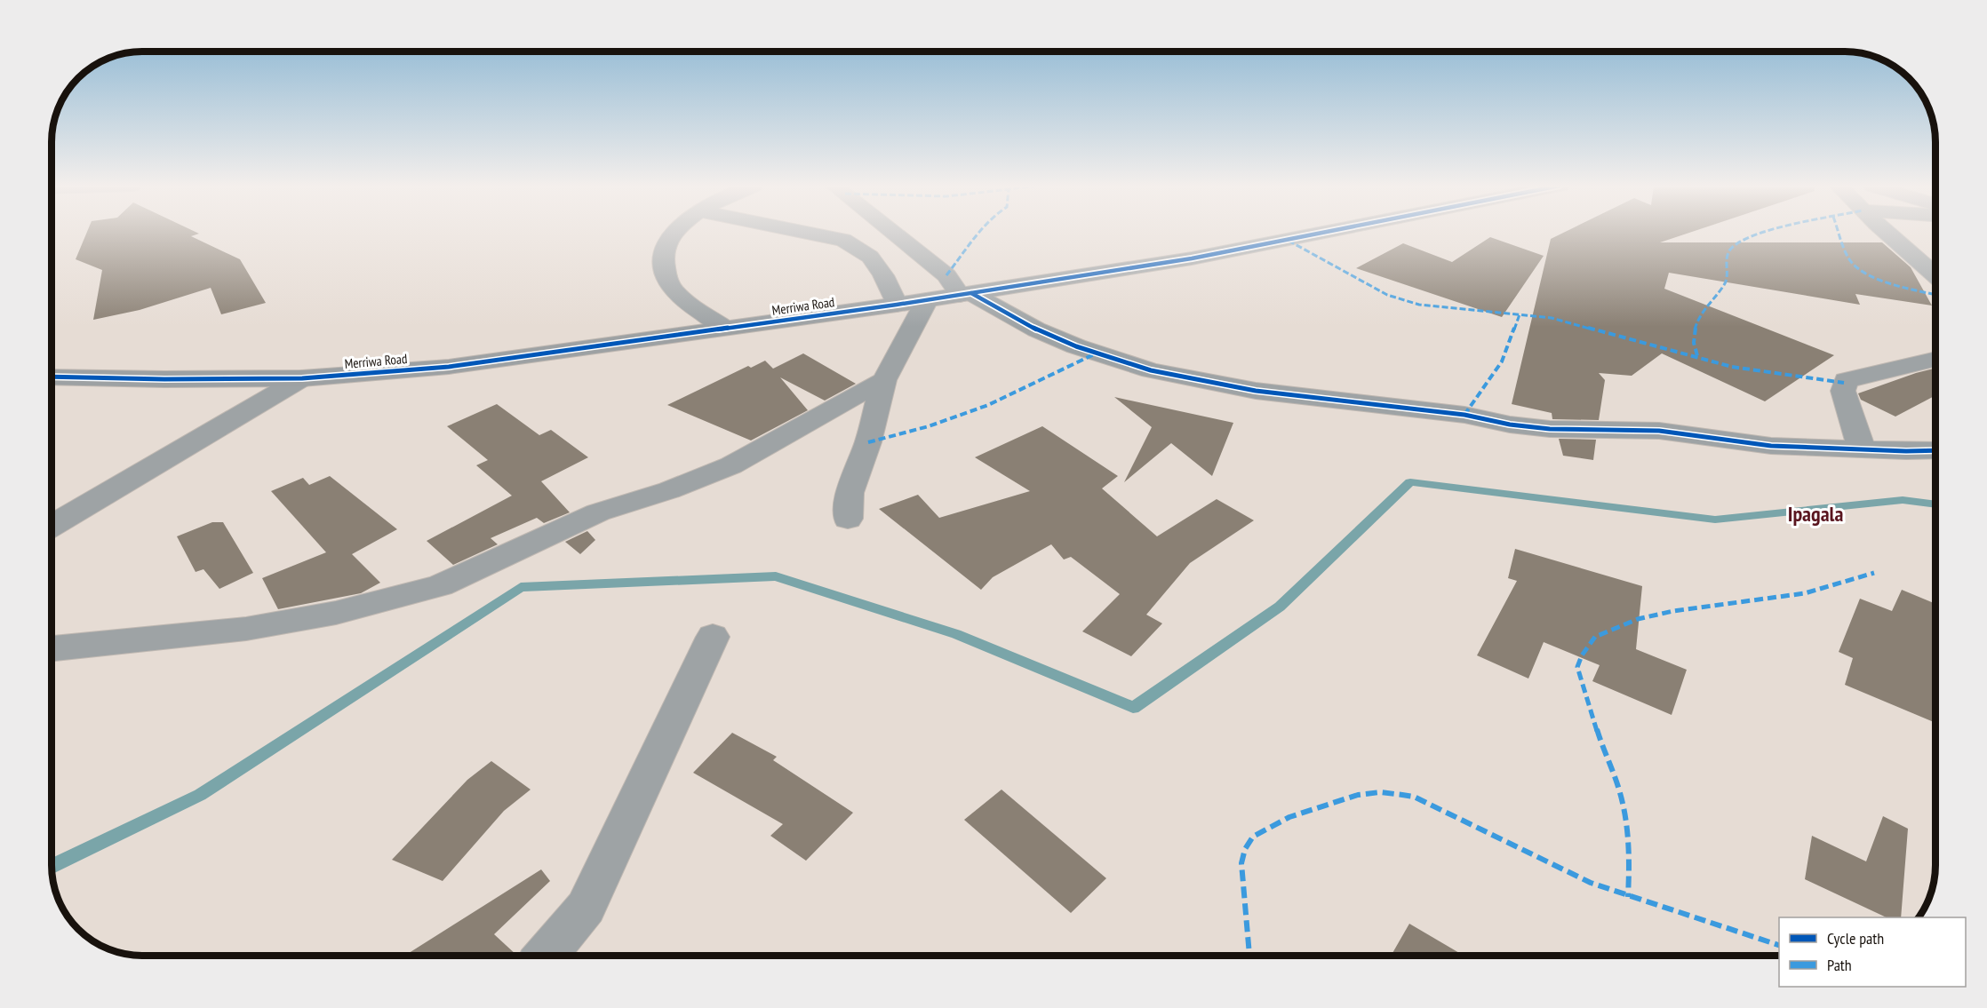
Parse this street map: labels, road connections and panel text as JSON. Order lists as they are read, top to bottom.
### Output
{
  "streets": {
    "street": ["Merriwa Road"]
  },
  "districts": ["Ipagala"],
  "legend": ["Cycle path", "Path"]
}
